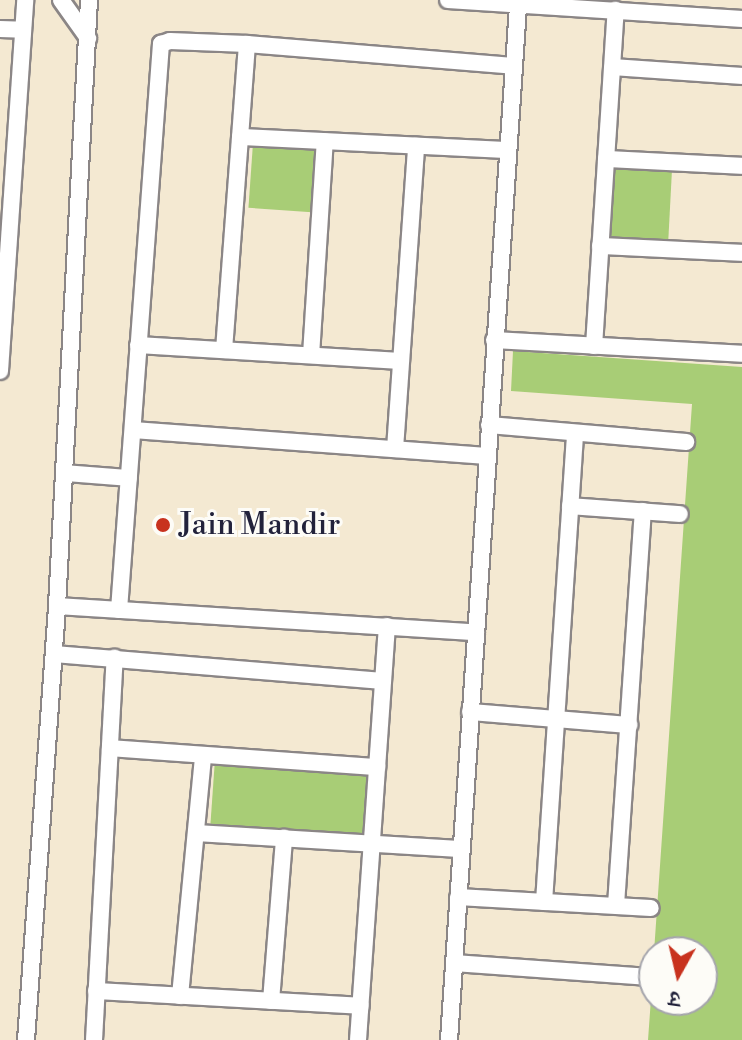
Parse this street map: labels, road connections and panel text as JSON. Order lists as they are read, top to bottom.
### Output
{
  "places": ["Jain Mandir"],
  "north": "bottom"
}
